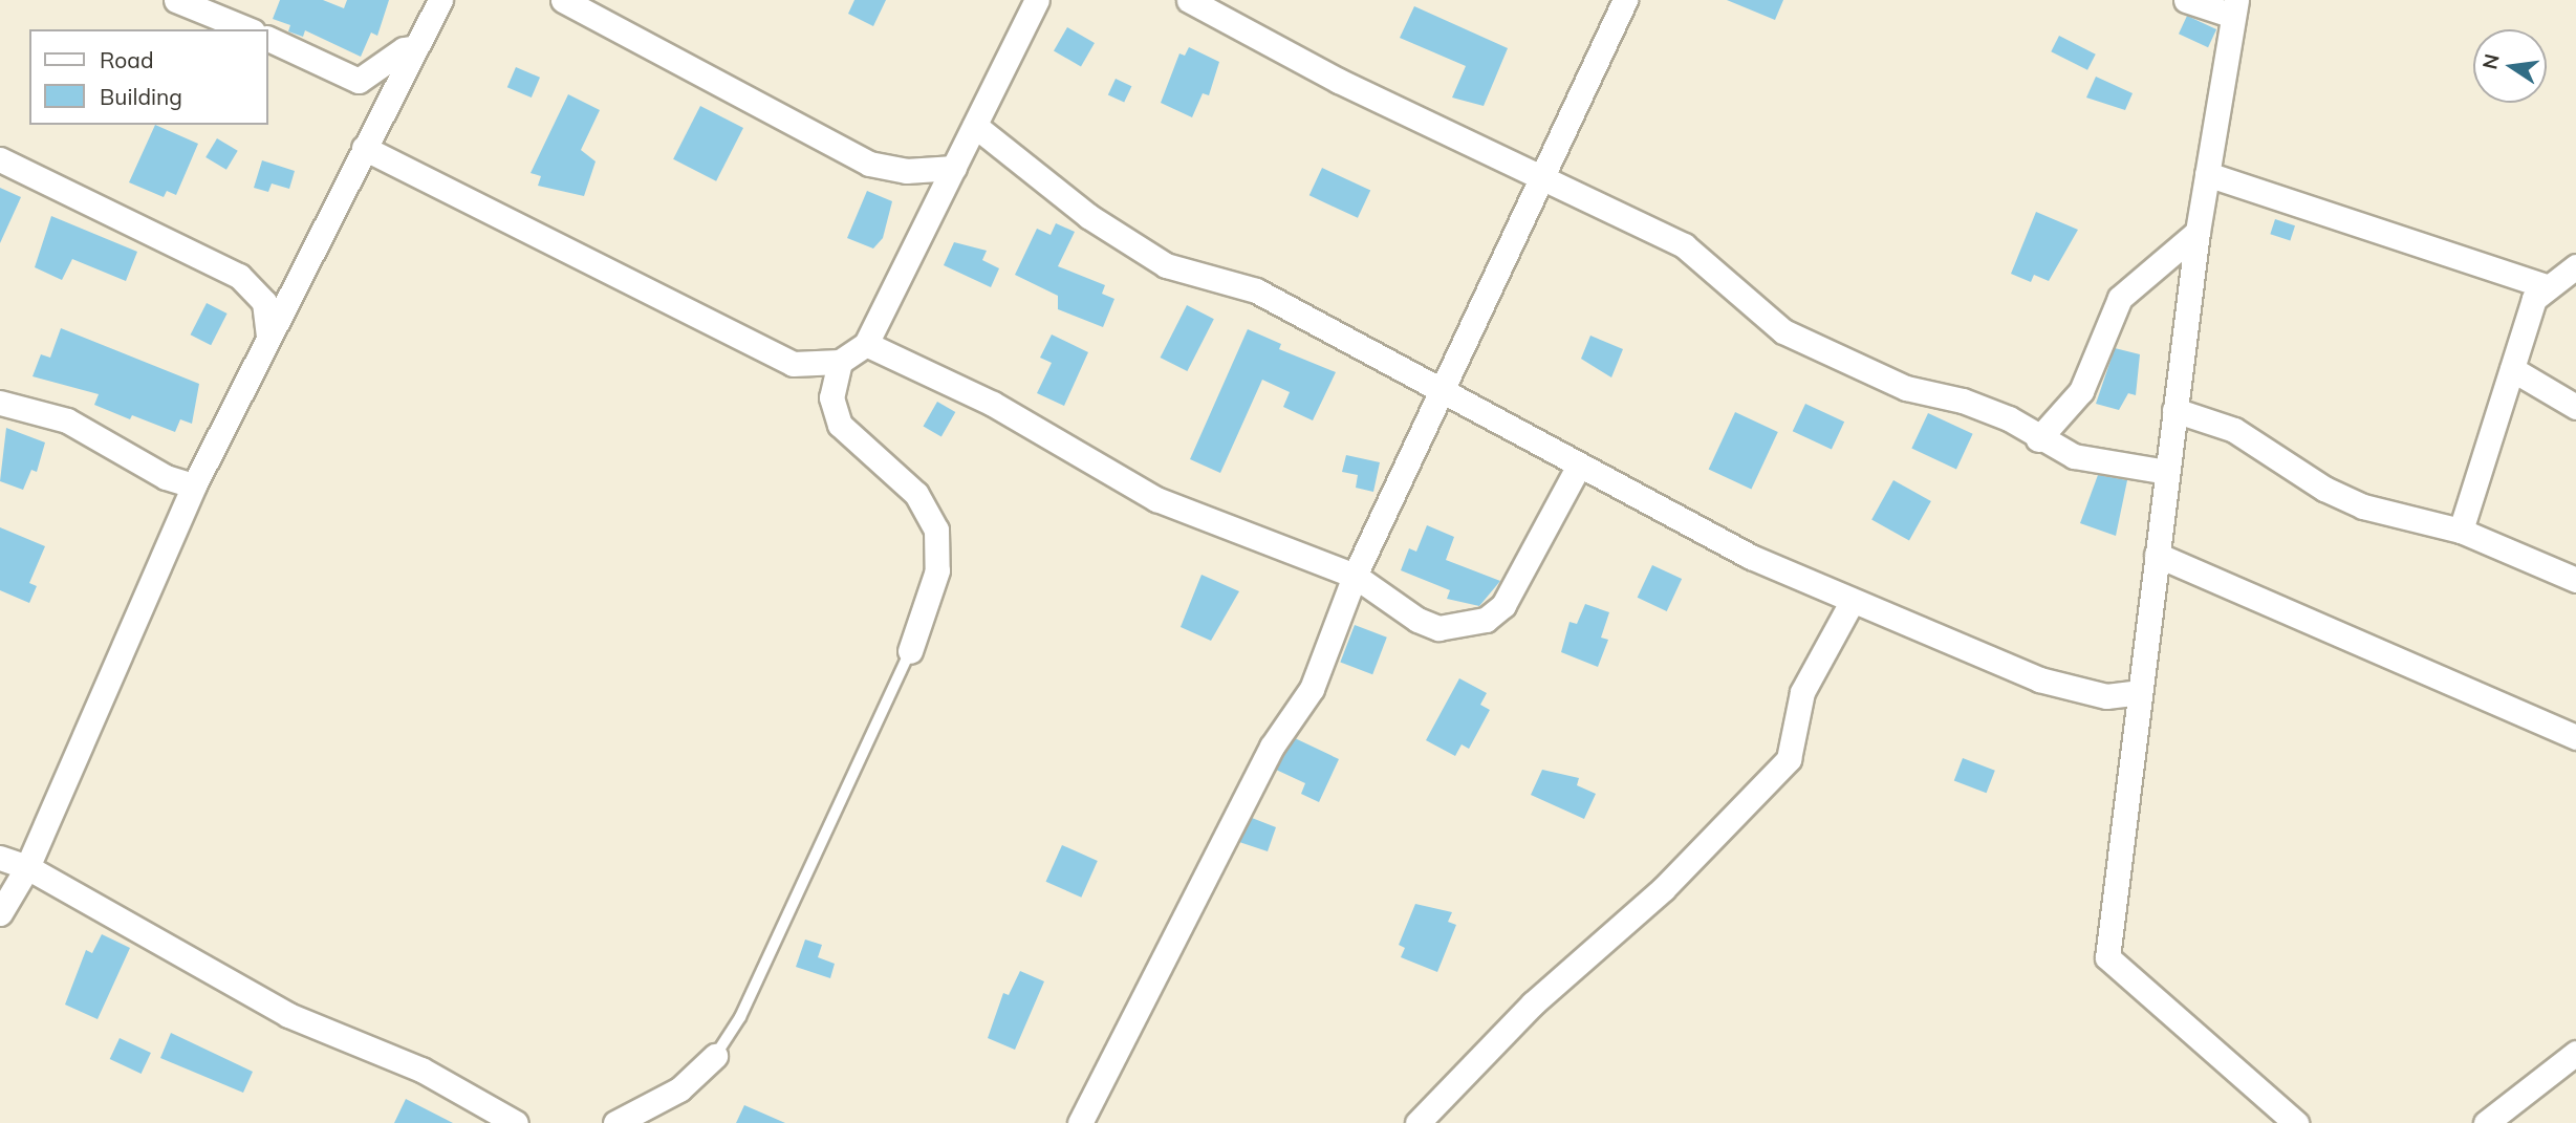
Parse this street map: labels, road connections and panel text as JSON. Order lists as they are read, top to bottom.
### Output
{
  "legend": ["Road", "Building"],
  "north": "left"
}
